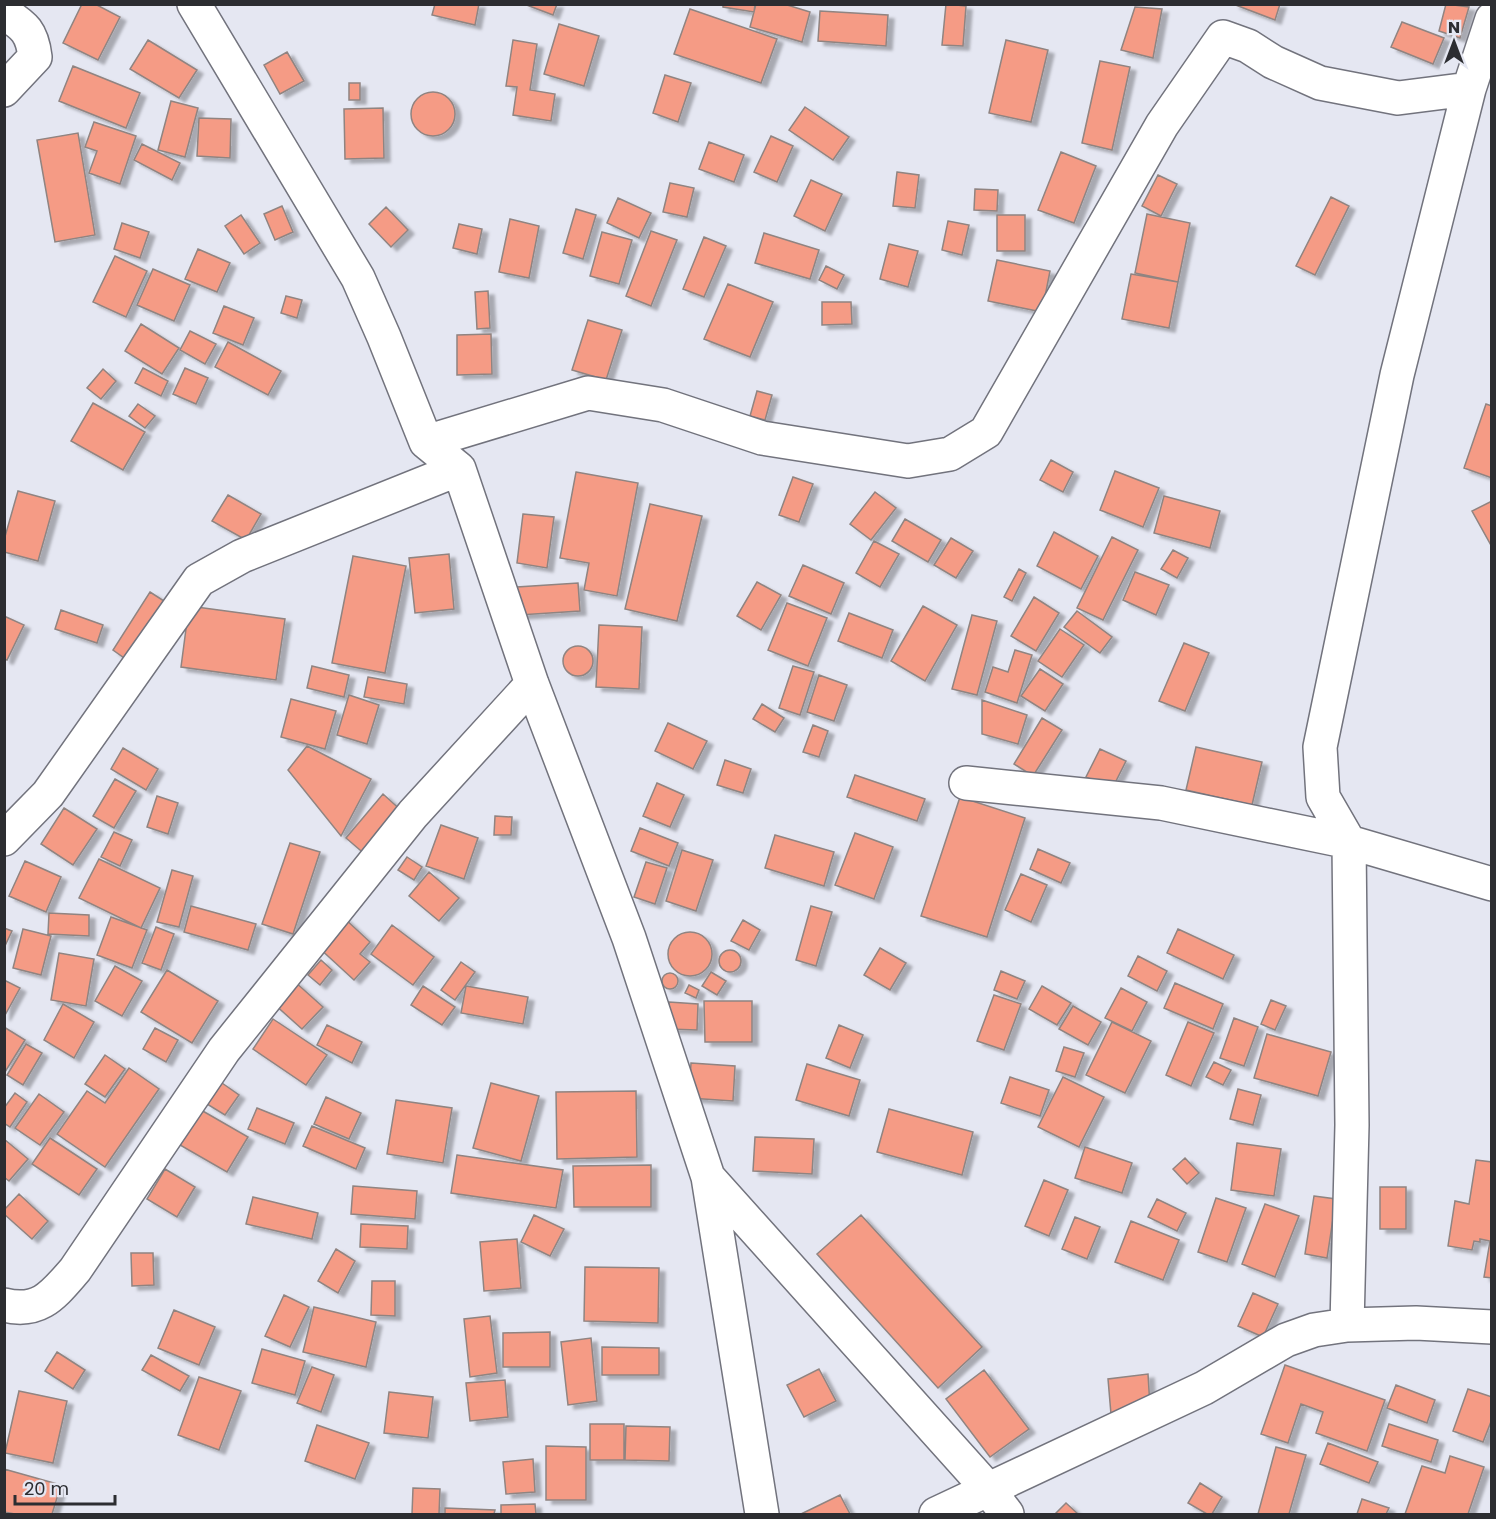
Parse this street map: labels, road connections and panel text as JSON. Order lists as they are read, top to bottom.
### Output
{
  "scale_bar": "20 m",
  "north": "top"
}
